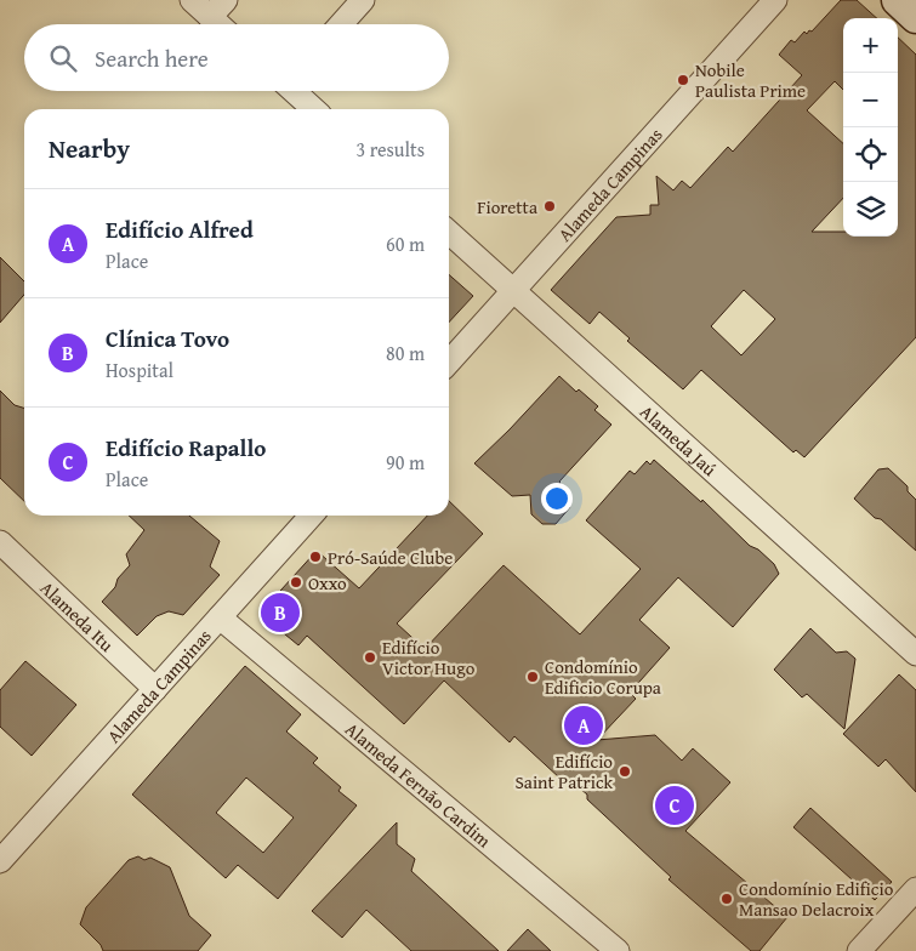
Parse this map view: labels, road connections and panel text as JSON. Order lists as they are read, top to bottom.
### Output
{
  "streets": {
    "street": [
      "Alameda Campinas",
      "Alameda Jaú",
      "Alameda Itu",
      "Alameda Fernão Cardim"
    ]
  },
  "crossings": [
    ["Alameda Campinas", "Alameda Jaú"],
    ["Alameda Campinas", "Alameda Itu"],
    ["Alameda Campinas", "Alameda Fernão Cardim"]
  ],
  "places": [
    "Nobile Paulista Prime",
    "Fioretta",
    "Pró-Saúde Clube",
    "Oxxo",
    "Edifício Victor Hugo",
    "Condomínio Edificio Corupa",
    "Edifício Saint Patrick",
    "Condomínio Edificio Mansao Delacroix"
  ],
  "page": {
    "map_buttons": ["+", "−"],
    "search": "Search here",
    "heading": ["Nearby", "3 results"],
    "list": [
      {
        "mark": "A",
        "name": "Edifício Alfred",
        "note": "Place",
        "value": "60 m"
      },
      {
        "mark": "B",
        "name": "Clínica Tovo",
        "note": "Hospital",
        "value": "80 m"
      },
      {
        "mark": "C",
        "name": "Edifício Rapallo",
        "note": "Place",
        "value": "90 m"
      }
    ],
    "pins": ["B", "A", "C"]
  }
}
